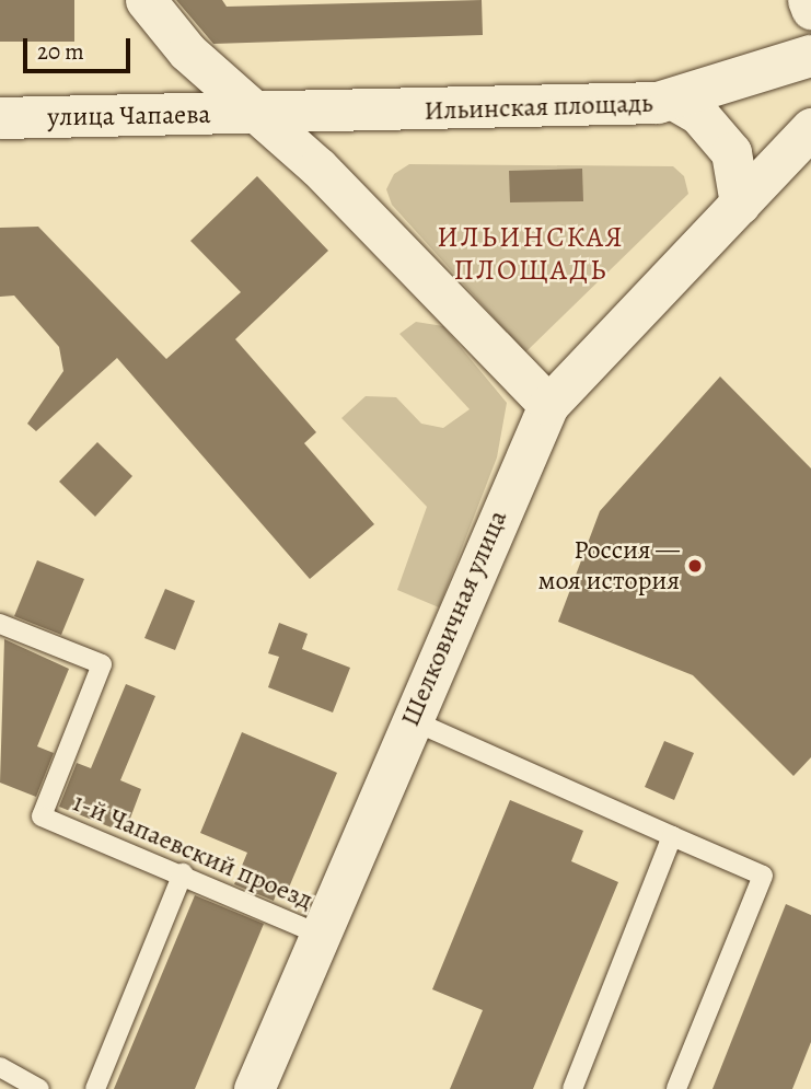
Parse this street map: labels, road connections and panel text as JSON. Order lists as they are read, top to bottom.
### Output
{
  "streets": {
    "street": ["Ильинская площадь", "улица Чапаева", "Шелковичная улица"],
    "lane": ["1-й Чапаевский проезд"]
  },
  "crossings": [
    ["Ильинская площадь", "улица Чапаева"],
    ["Шелковичная улица", "1-й Чапаевский проезд"]
  ],
  "districts": ["ИЛЬИНСКАЯ ПЛОЩАДЬ"],
  "places": ["Россия — моя история"],
  "scale_bar": "20 m"
}
